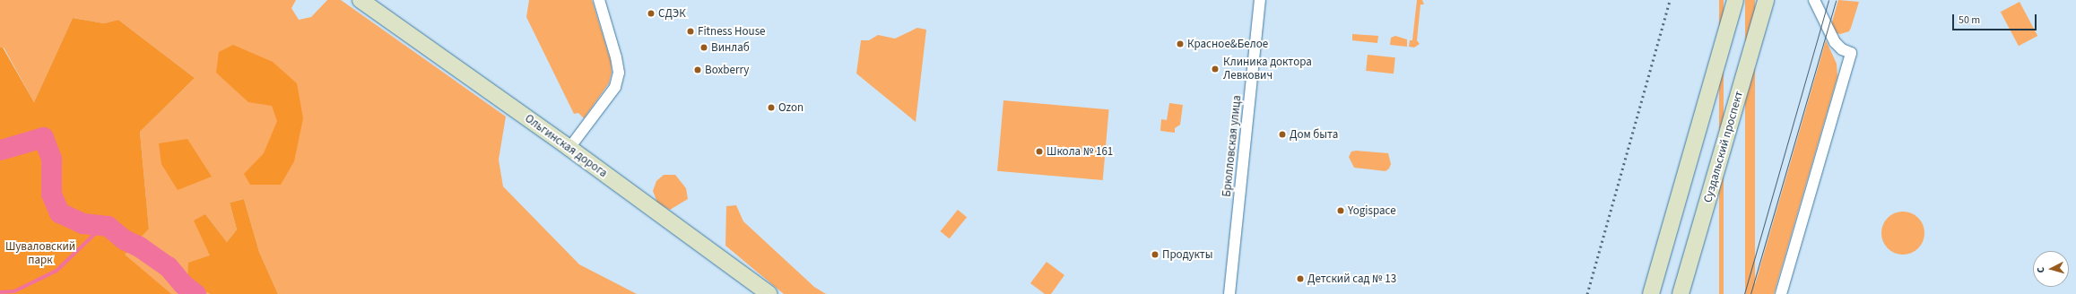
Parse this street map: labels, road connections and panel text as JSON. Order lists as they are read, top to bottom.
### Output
{
  "streets": {
    "main road": ["Ольгинская дорога", "Суздальский проспект"],
    "street": ["Брюлловская улица"]
  },
  "parks": ["Шуваловский парк"],
  "places": [
    "СДЭК",
    "Fitness House",
    "Красное&Белое",
    "Винлаб",
    "Клиника доктора Левкович",
    "Boxberry",
    "Ozon",
    "Дом быта",
    "Школа № 161",
    "Yogispace",
    "Продукты",
    "Детский сад № 13"
  ],
  "scale_bar": "50 m",
  "north": "left"
}
